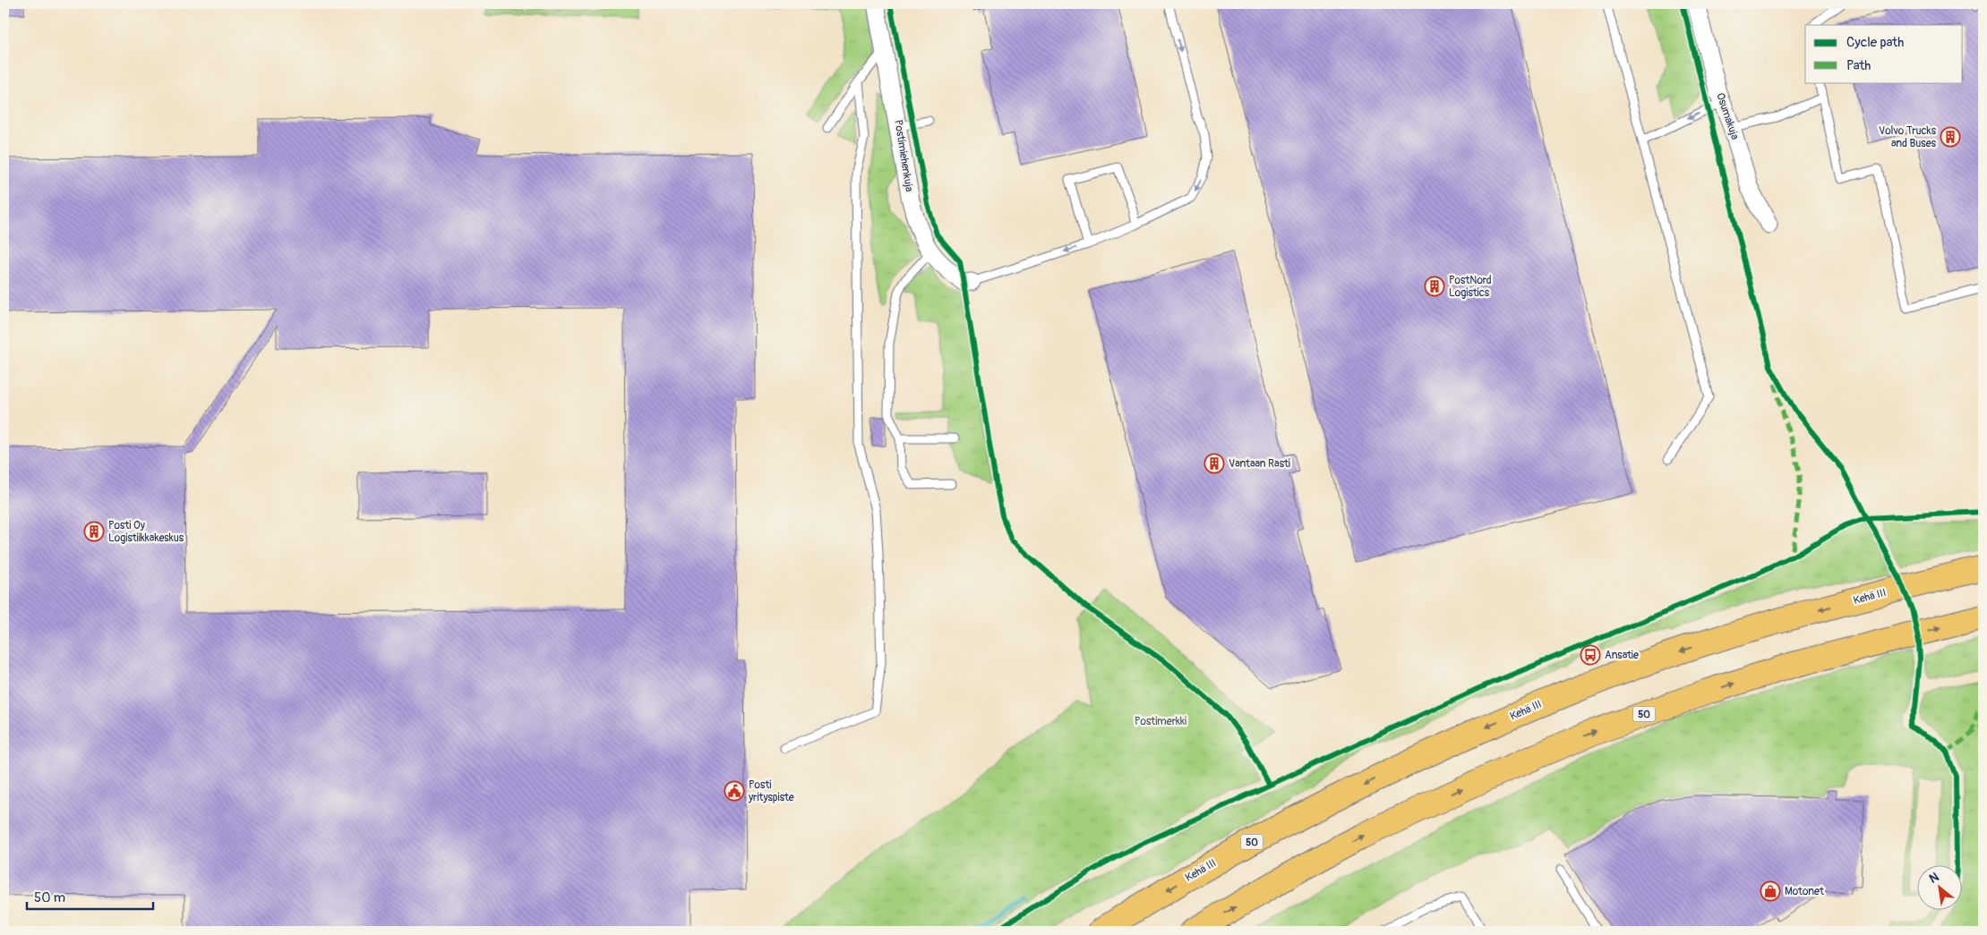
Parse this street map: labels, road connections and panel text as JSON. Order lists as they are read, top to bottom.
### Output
{
  "streets": {
    "highway": ["Kehä III", "50"],
    "street": ["Osumakuja", "Postimiehenkuja"]
  },
  "parks": ["Postimerkki"],
  "places": {
    "building": [
      "Volvo Trucks and Buses",
      "PostNord Logistics",
      "Vantaan Rasti",
      "Posti Oy Logistiikkakeskus"
    ],
    "bus stop": ["Ansatie"],
    "public building": ["Posti yrityspiste"],
    "shop": ["Motonet"]
  },
  "legend": ["Cycle path", "Path"],
  "scale_bar": "50 m",
  "north": "top left"
}
